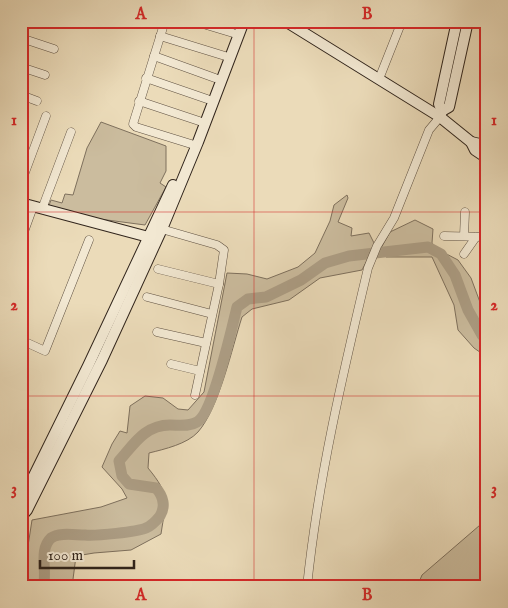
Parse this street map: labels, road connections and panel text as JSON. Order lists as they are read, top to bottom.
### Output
{
  "scale_bar": "100 m",
  "grid": {
    "columns": ["A", "B"],
    "rows": ["1", "2", "3"]
  }
}
